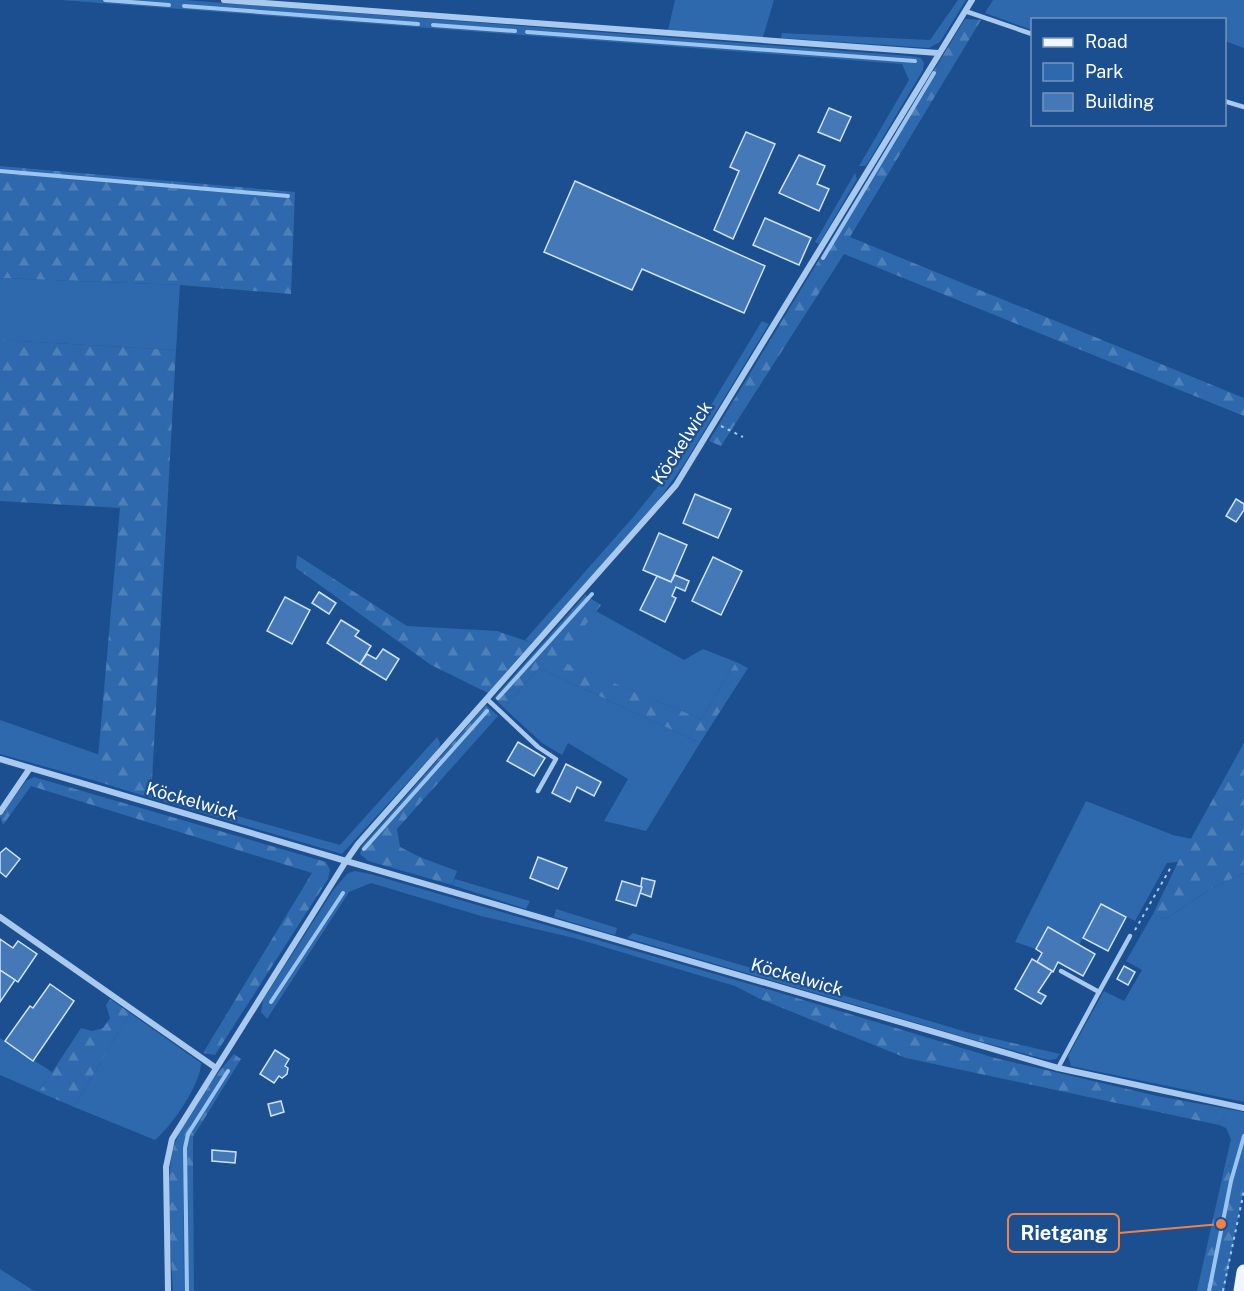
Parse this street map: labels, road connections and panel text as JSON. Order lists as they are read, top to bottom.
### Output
{
  "streets": {
    "street": ["Köckelwick"]
  },
  "places": ["Rietgang"],
  "legend": ["Road", "Park", "Building"]
}
